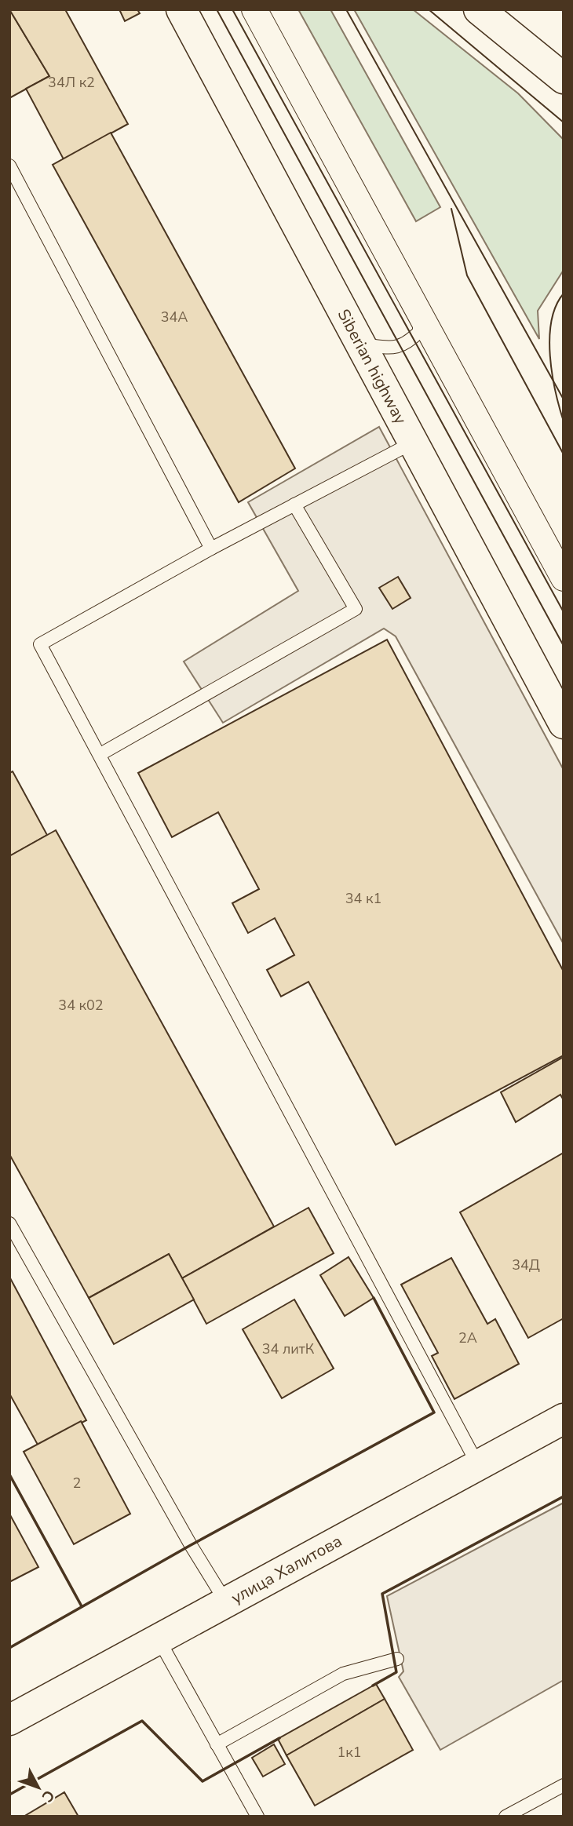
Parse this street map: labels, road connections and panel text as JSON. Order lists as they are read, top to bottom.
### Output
{
  "streets": {
    "main road": ["Siberian highway", "улица Халитова"]
  },
  "house_numbers": [
    "34Л к2",
    "34А",
    "34 к1",
    "34 к02",
    "34Д",
    "2А",
    "34 литК",
    "2",
    "1к1"
  ],
  "north": "bottom right"
}
